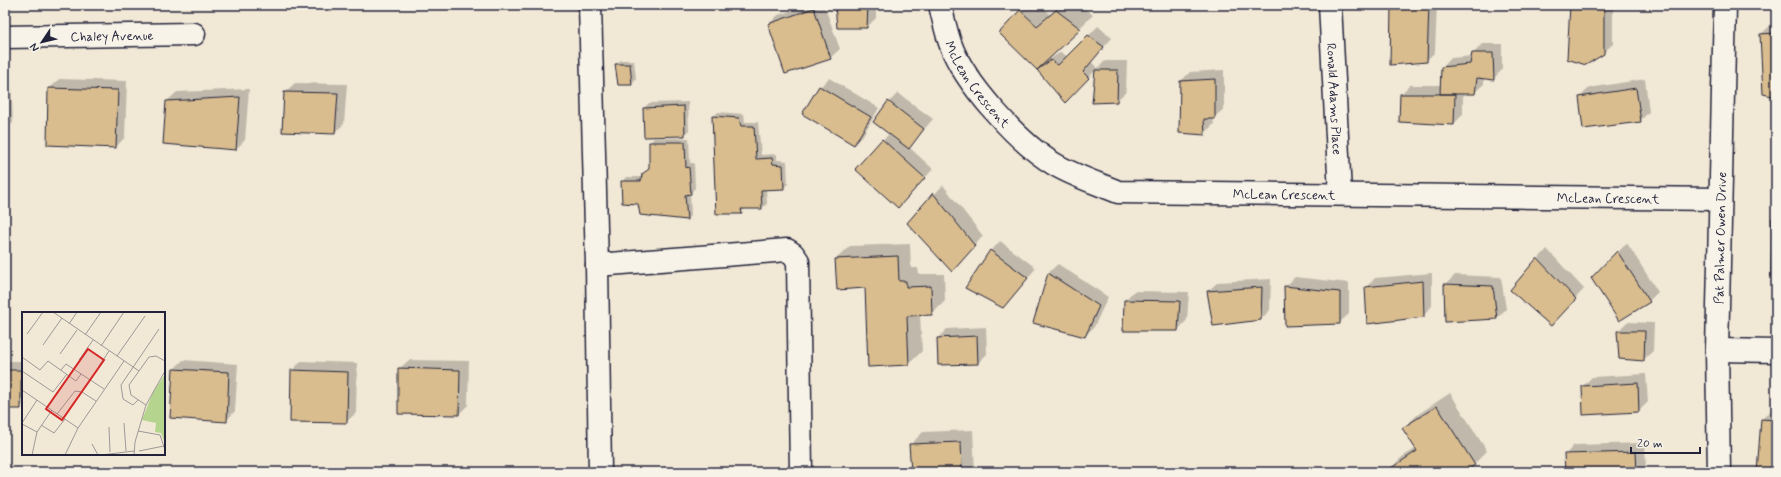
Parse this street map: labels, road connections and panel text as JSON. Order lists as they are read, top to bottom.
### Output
{
  "streets": {
    "street": [
      "Chaley Avenue",
      "McLean Crescent",
      "Ronald Adams Place",
      "Pat Palmer Owen Drive"
    ]
  },
  "crossings": [
    ["McLean Crescent", "Ronald Adams Place"],
    ["McLean Crescent", "Pat Palmer Owen Drive"]
  ],
  "scale_bar": "20 m",
  "north": "bottom left"
}
